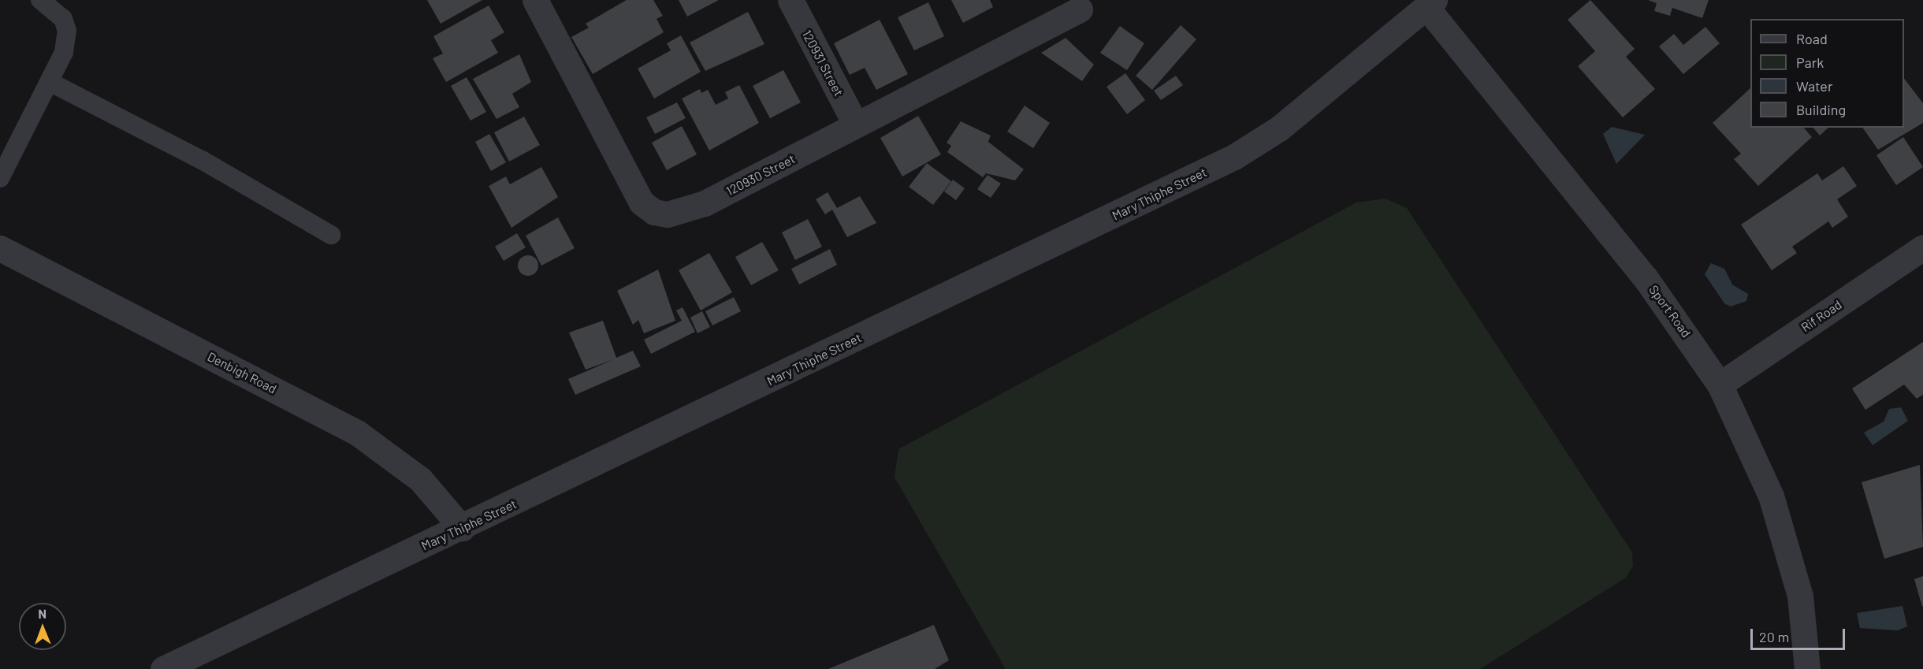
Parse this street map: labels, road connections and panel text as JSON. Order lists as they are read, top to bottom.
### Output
{
  "streets": {
    "street": [
      "120931 Street",
      "120930 Street",
      "Mary Thiphe Street",
      "Sport Road",
      "Rif Road",
      "Denbigh Road"
    ]
  },
  "crossings": [
    ["120931 Street", "120930 Street"],
    ["Mary Thiphe Street", "Sport Road"],
    ["Mary Thiphe Street", "Denbigh Road"],
    ["Sport Road", "Rif Road"]
  ],
  "legend": [
    "Road",
    "Park",
    "Water",
    "Building"
  ],
  "scale_bar": "20 m",
  "north": "top"
}
